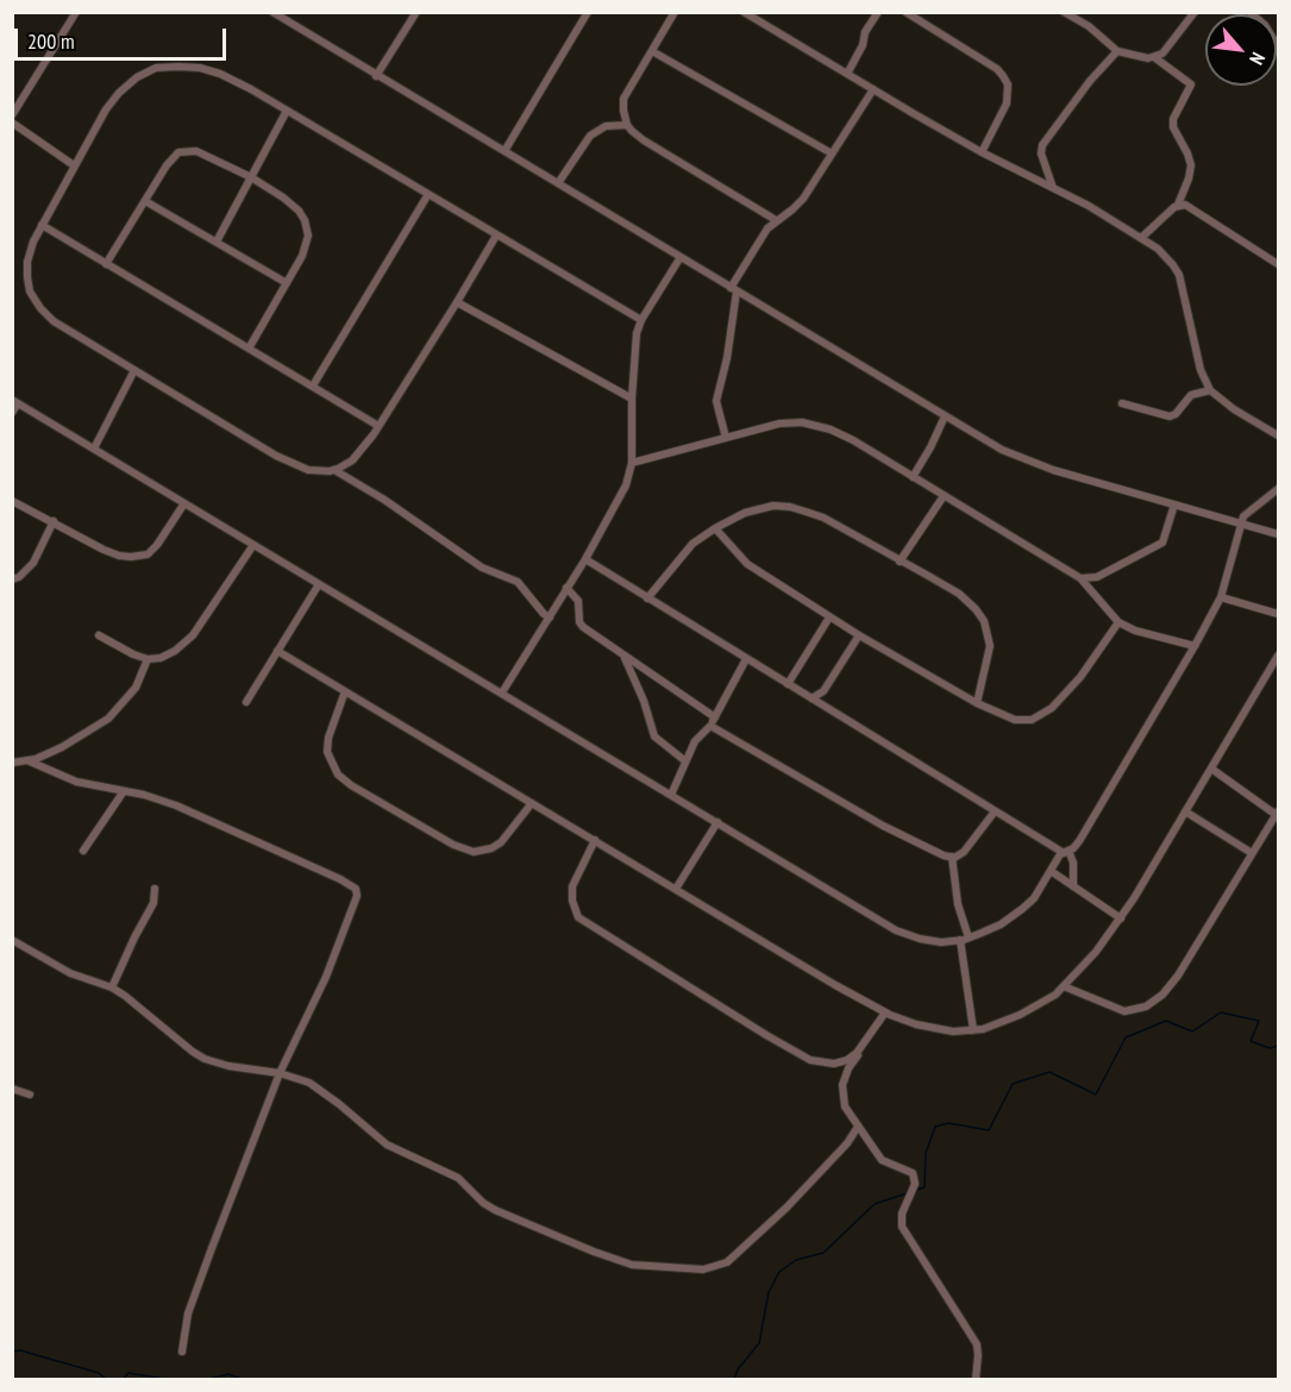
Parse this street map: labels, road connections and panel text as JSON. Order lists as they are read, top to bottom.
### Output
{
  "scale_bar": "200 m",
  "north": "bottom right"
}
